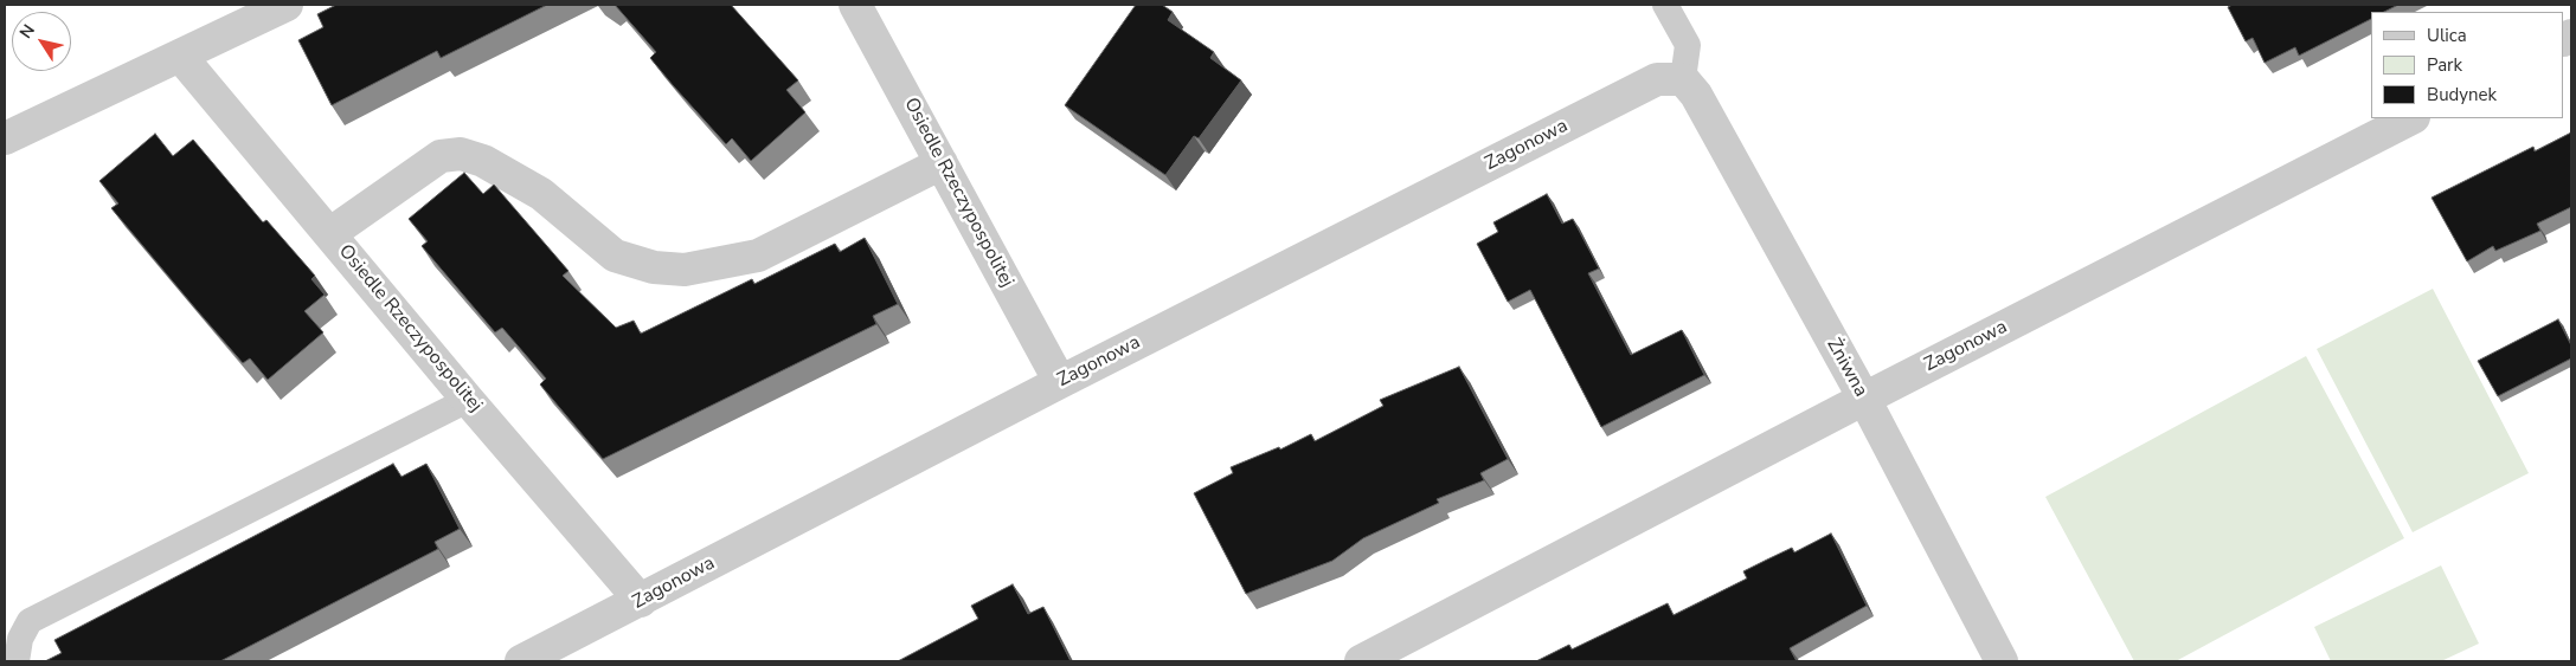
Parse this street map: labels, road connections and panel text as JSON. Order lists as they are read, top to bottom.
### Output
{
  "streets": {
    "street": ["Zagonowa", "Osiedle Rzeczypospolitej", "Żniwna"]
  },
  "crossings": [
    ["Zagonowa", "Osiedle Rzeczypospolitej"],
    ["Zagonowa", "Żniwna"]
  ],
  "legend": ["Ulica", "Park", "Budynek"],
  "north": "top left"
}
